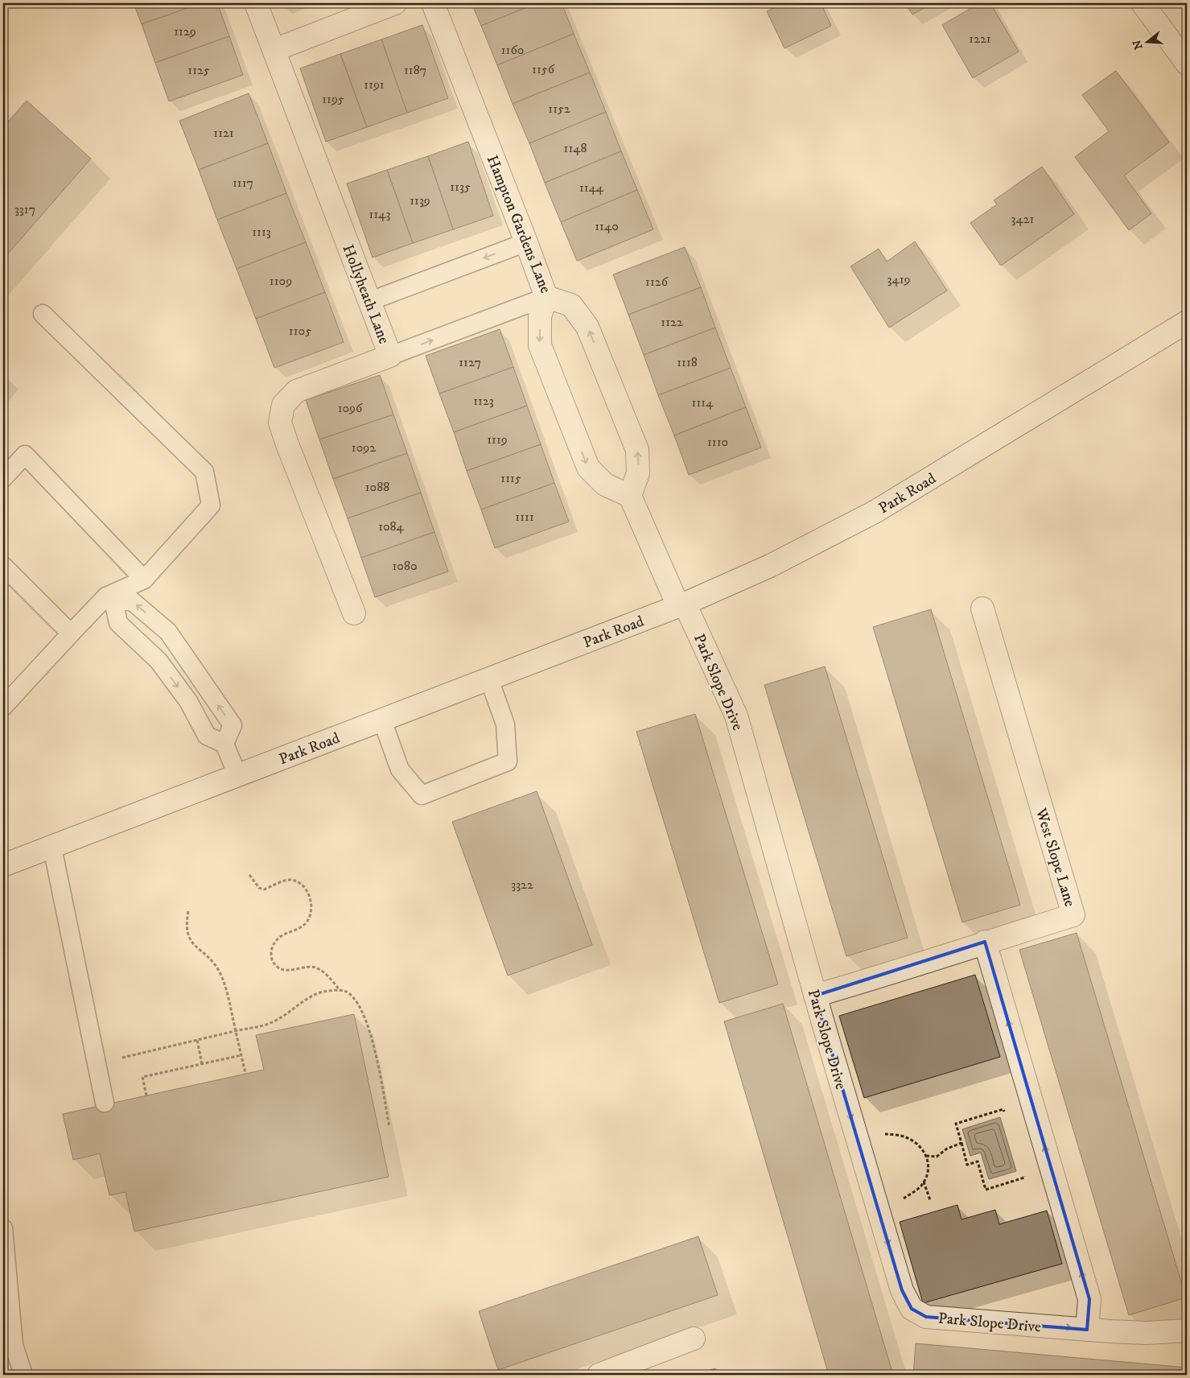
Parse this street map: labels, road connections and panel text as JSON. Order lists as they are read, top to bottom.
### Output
{
  "streets": {
    "street": [
      "Hampton Gardens Lane",
      "Hollyheath Lane",
      "Park Road",
      "Park Slope Drive",
      "West Slope Lane"
    ]
  },
  "crossings": [
    ["Park Road", "Park Slope Drive"],
    ["Park Slope Drive", "West Slope Lane"]
  ],
  "house_numbers": [
    "1129",
    "1221",
    "1160",
    "1156",
    "1125",
    "1187",
    "1191",
    "1195",
    "1152",
    "1121",
    "1148",
    "1117",
    "1135",
    "1144",
    "1139",
    "3317",
    "1143",
    "3421",
    "1140",
    "1113",
    "3419",
    "1109",
    "1126",
    "1122",
    "1105",
    "1127",
    "1118",
    "1123",
    "1114",
    "1096",
    "1119",
    "1110",
    "1092",
    "1115",
    "1088",
    "1111",
    "1084",
    "1080",
    "3322"
  ],
  "north": "left"
}
